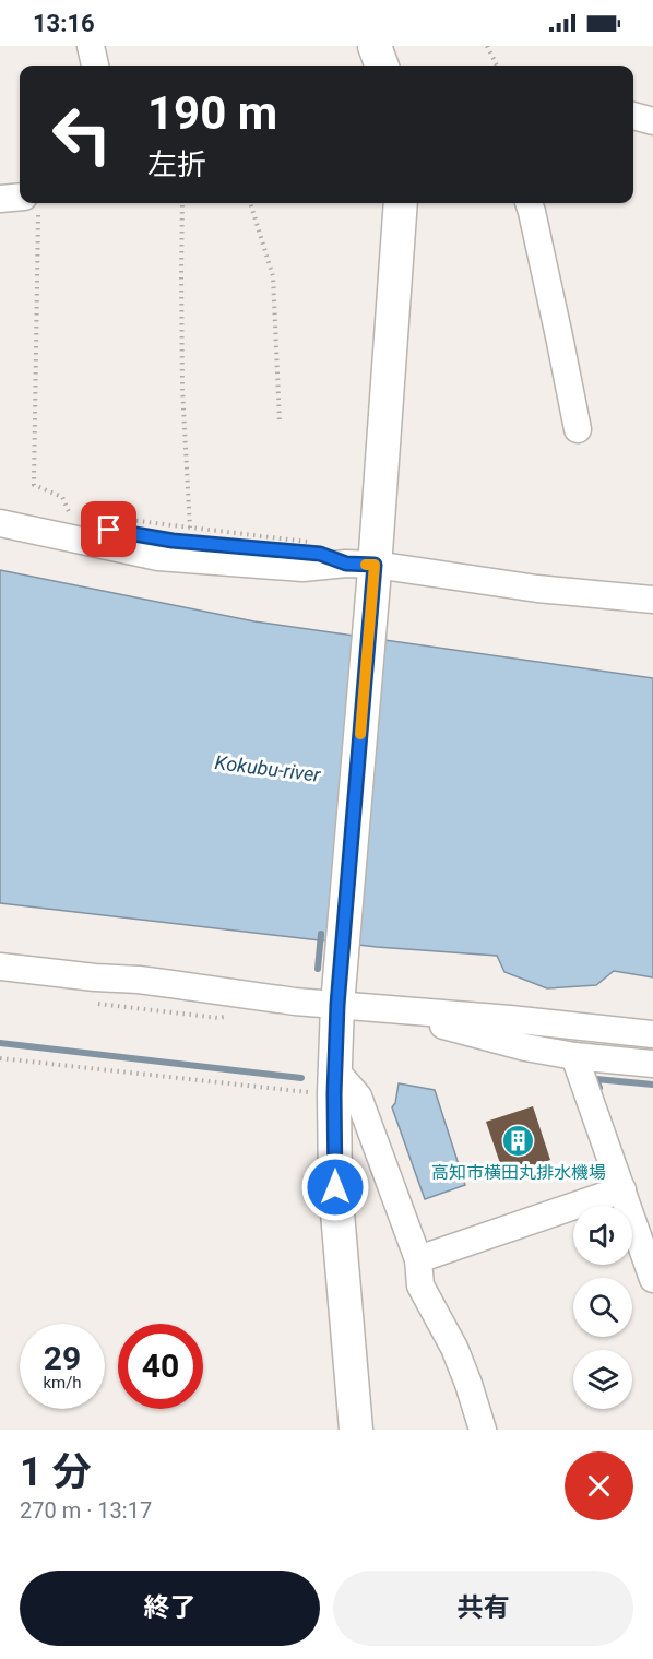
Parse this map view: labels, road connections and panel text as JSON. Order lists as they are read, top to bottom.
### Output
{
  "water": ["Kokubu-river"],
  "places": {
    "building": ["高知市横田丸排水機場"]
  },
  "page": {
    "status": "13:16",
    "turn": ["190 m", "左折"],
    "speed": "29 km/h",
    "limit": "40",
    "heading": ["1 分", "270 m · 13:17"],
    "buttons": ["終了", "共有"]
  }
}
